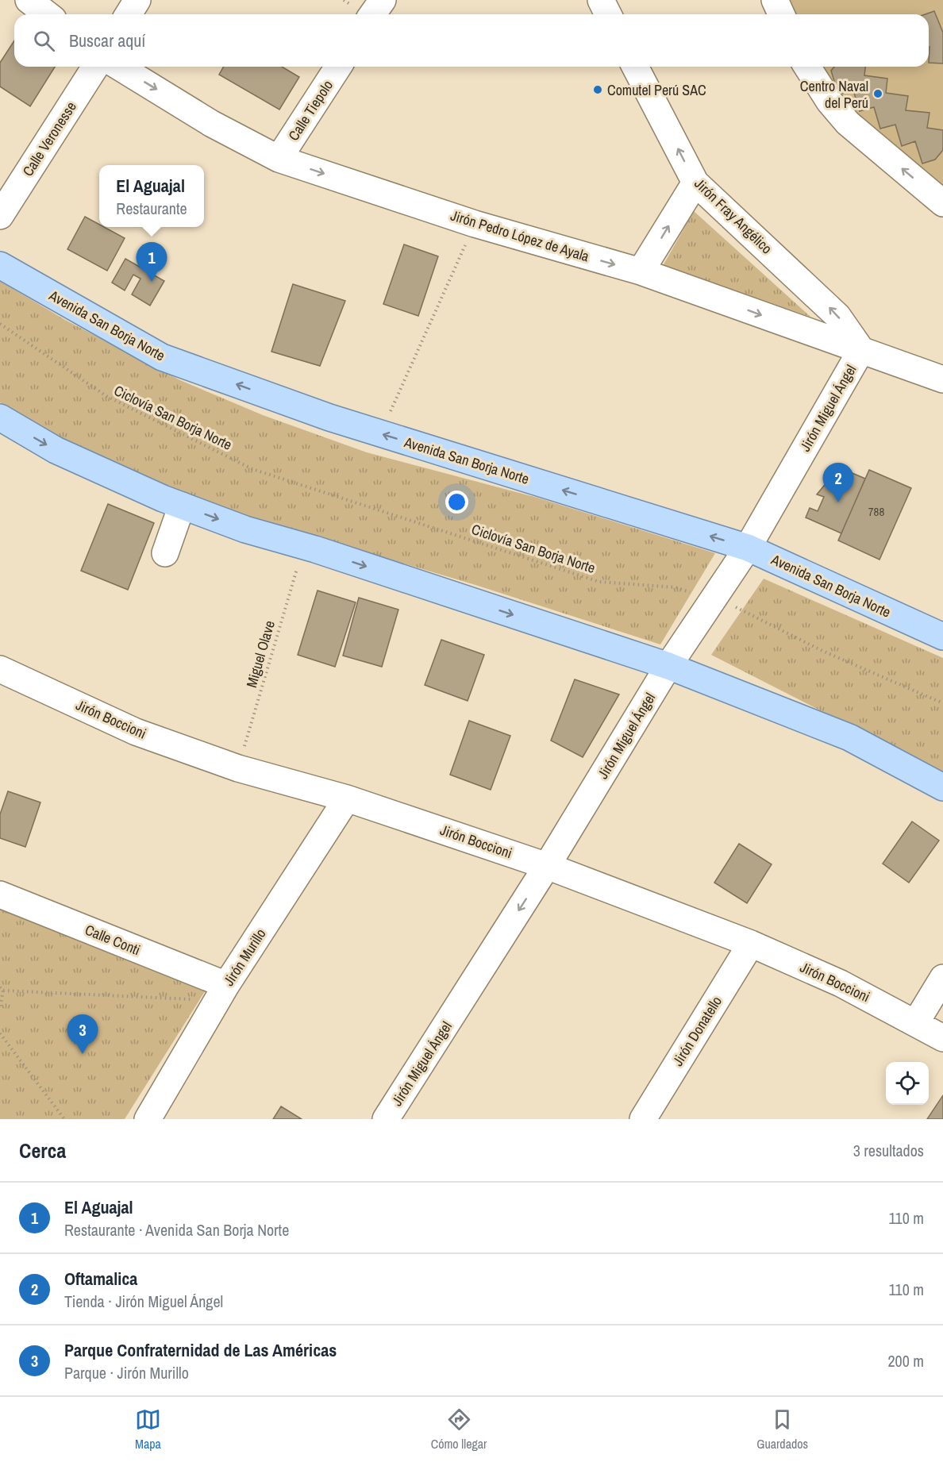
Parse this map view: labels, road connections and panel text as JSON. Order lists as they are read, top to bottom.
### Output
{
  "streets": {
    "main road": ["Avenida San Borja Norte"],
    "street": [
      "Calle Tiepolo",
      "Calle Veronesse",
      "Jirón Fray Angélico",
      "Jirón Pedro López de Ayala",
      "Jirón Miguel Ángel",
      "Jirón Boccioni",
      "Calle Conti",
      "Jirón Murillo",
      "Jirón Donatello"
    ],
    "path": ["Ciclovía San Borja Norte", "Miguel Olave"]
  },
  "crossings": [
    ["Calle Tiepolo", "Jirón Pedro López de Ayala"],
    ["Jirón Fray Angélico", "Jirón Pedro López de Ayala"],
    ["Jirón Fray Angélico", "Jirón Miguel Ángel"],
    ["Jirón Pedro López de Ayala", "Jirón Miguel Ángel"],
    ["Avenida San Borja Norte", "Jirón Miguel Ángel"],
    ["Jirón Miguel Ángel", "Ciclovía San Borja Norte"],
    ["Jirón Miguel Ángel", "Jirón Boccioni"],
    ["Miguel Olave", "Jirón Boccioni"],
    ["Jirón Boccioni", "Jirón Murillo"],
    ["Jirón Boccioni", "Jirón Donatello"],
    ["Calle Conti", "Jirón Murillo"]
  ],
  "one_way": ["Jirón Pedro López de Ayala"],
  "places": ["Comutel Perú SAC", "Centro Naval del Perú"],
  "house_numbers": ["788"],
  "page": {
    "search": "Buscar aquí",
    "popup": ["El Aguajal", "Restaurante"],
    "pins": ["1", "2", "3"],
    "heading": ["Cerca", "3 resultados"],
    "list": [
      {
        "mark": "1",
        "name": "El Aguajal",
        "note": "Restaurante · Avenida San Borja Norte",
        "value": "110 m"
      },
      {
        "mark": "2",
        "name": "Oftamalica",
        "note": "Tienda · Jirón Miguel Ángel",
        "value": "110 m"
      },
      {
        "mark": "3",
        "name": "Parque Confraternidad de Las Américas",
        "note": "Parque · Jirón Murillo",
        "value": "200 m"
      }
    ],
    "nav": ["Mapa", "Cómo llegar", "Guardados"]
  }
}
